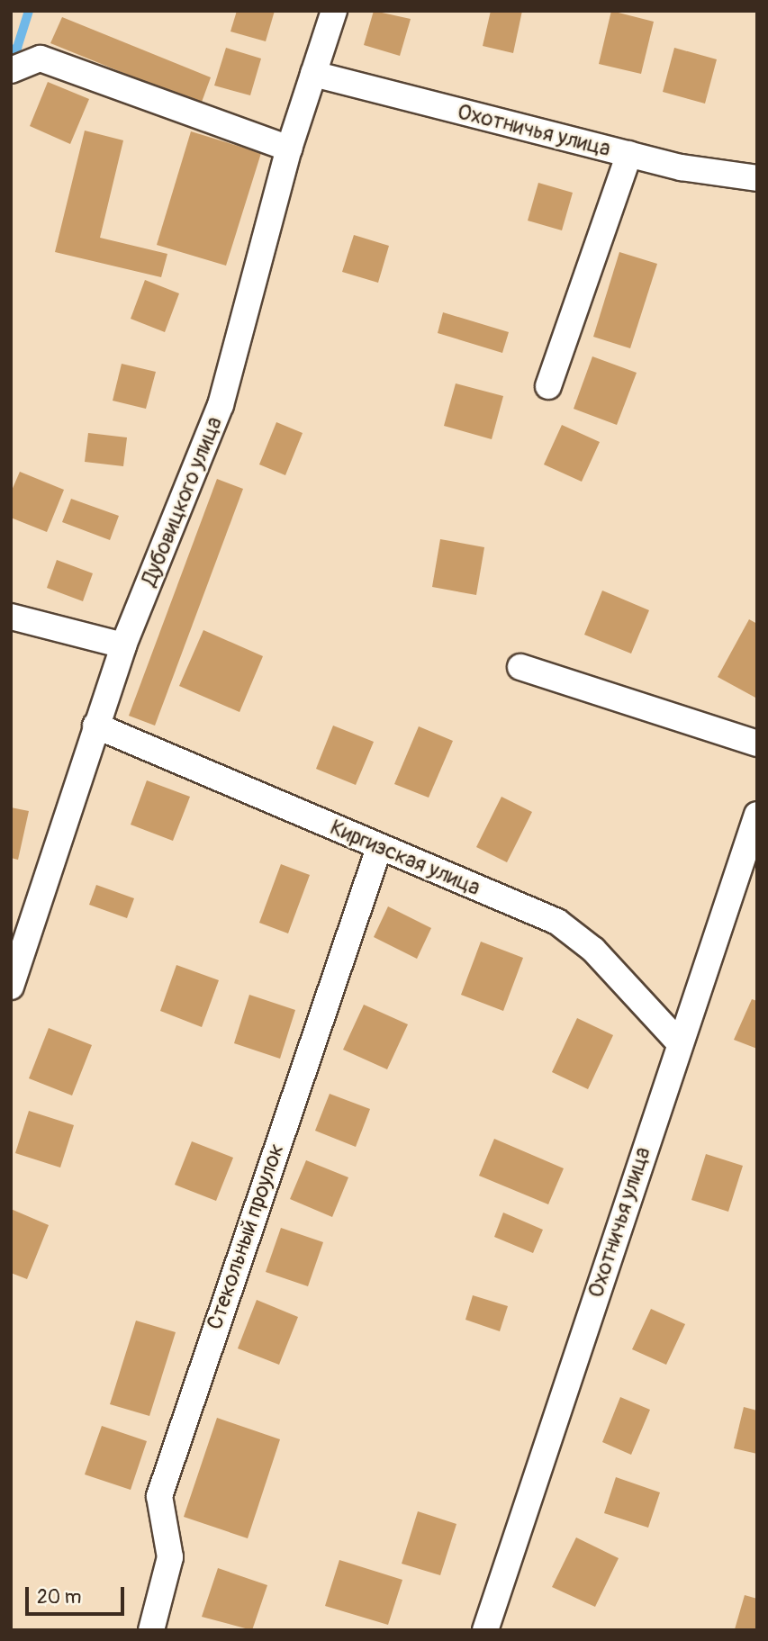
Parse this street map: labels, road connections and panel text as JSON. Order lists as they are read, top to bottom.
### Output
{
  "streets": {
    "street": [
      "Охотничья улица",
      "Дубовицкого улица",
      "Киргизская улица",
      "Стекольный проулок"
    ]
  },
  "crossings": [
    ["Охотничья улица", "Дубовицкого улица"],
    ["Охотничья улица", "Киргизская улица"],
    ["Дубовицкого улица", "Киргизская улица"],
    ["Киргизская улица", "Стекольный проулок"]
  ],
  "scale_bar": "20 m"
}
